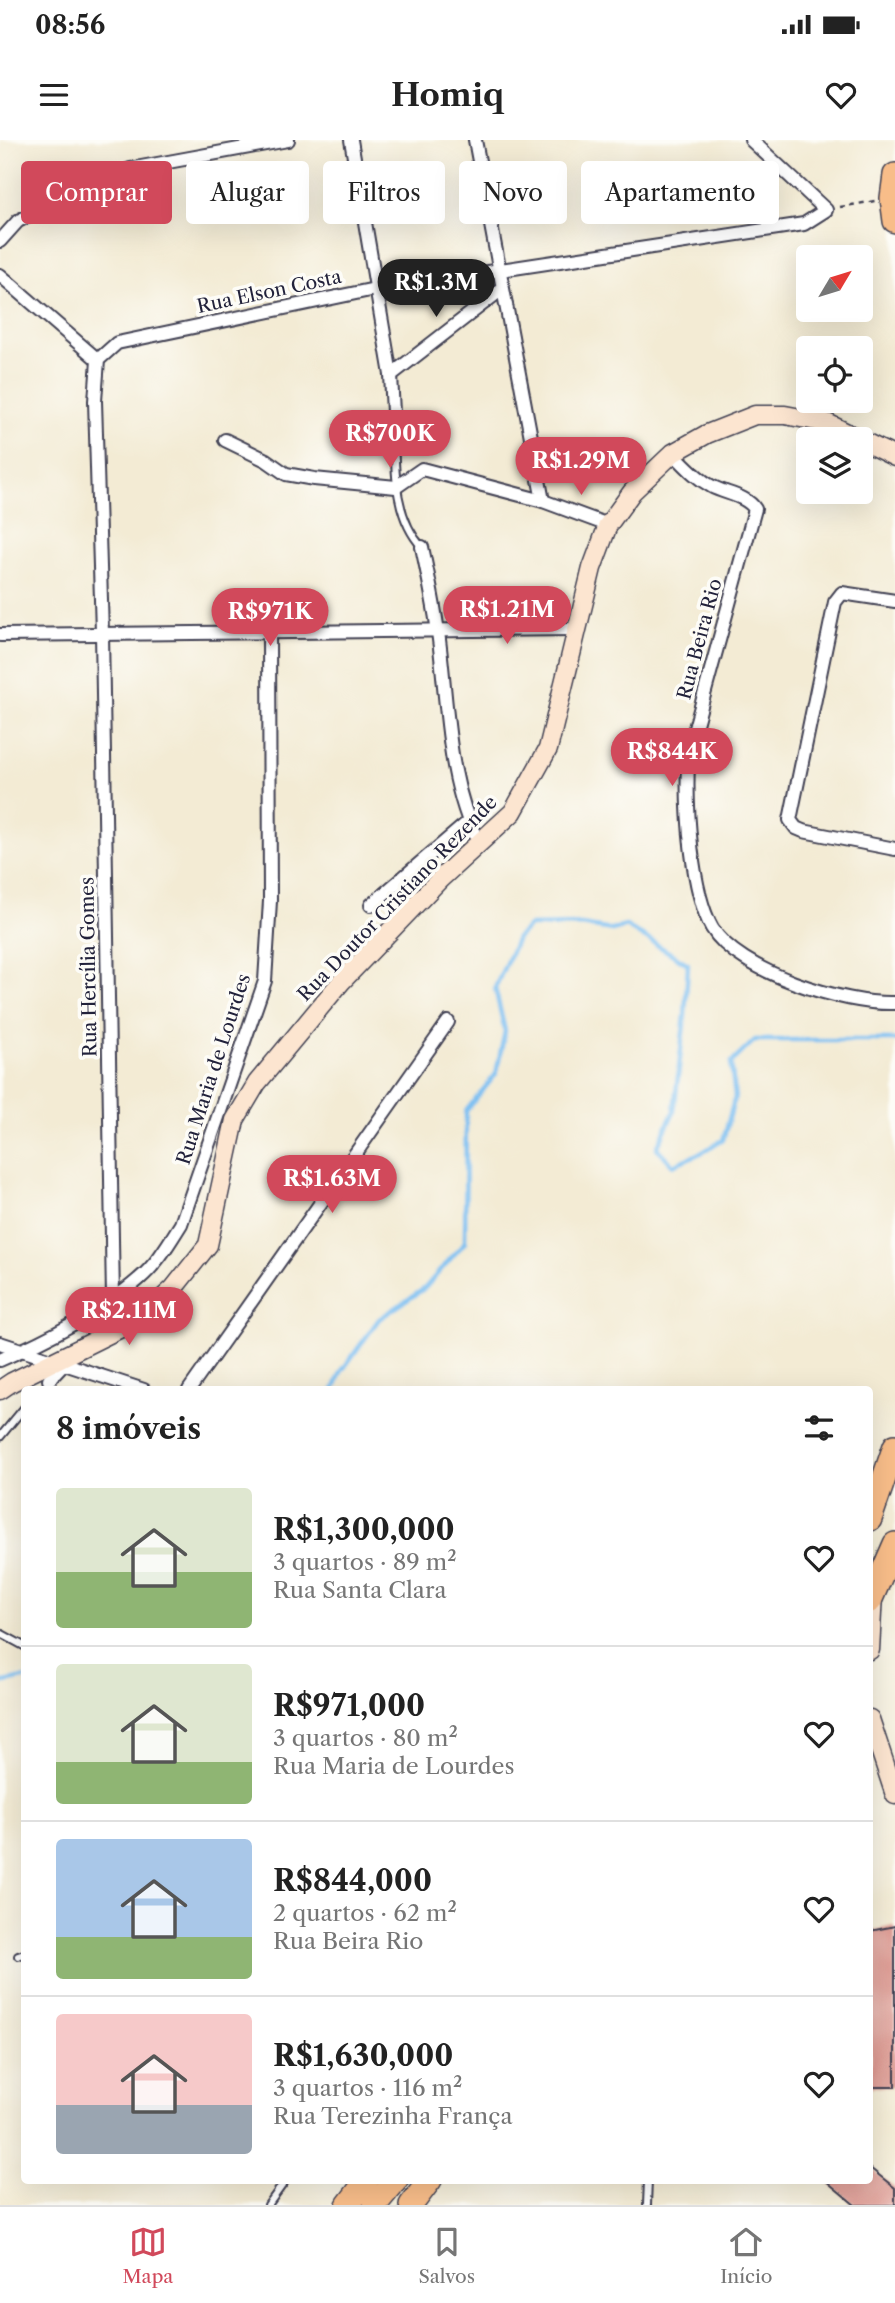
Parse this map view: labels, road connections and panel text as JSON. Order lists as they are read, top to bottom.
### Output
{
  "streets": {
    "street": [
      "Rua Elson Costa",
      "Rua Beira Rio",
      "Rua Doutor Cristiano Rezende",
      "Rua Hercília Gomes",
      "Rua Maria de Lourdes"
    ]
  },
  "crossings": [
    ["Rua Beira Rio", "Rua Doutor Cristiano Rezende"],
    ["Rua Hercília Gomes", "Rua Maria de Lourdes"]
  ],
  "north": "top right",
  "page": {
    "status": "08:56",
    "header": "Homiq",
    "chip": [
      "Comprar",
      "Alugar",
      "Filtros",
      "Novo",
      "Apartamento"
    ],
    "price": [
      "R$1.3M",
      "R$700K",
      "R$1.29M",
      "R$1.21M",
      "R$971K",
      "R$844K",
      "R$1.63M",
      "R$2.11M"
    ],
    "heading": "8 imóveis",
    "list": [
      {
        "name": "R$1,300,000",
        "note": "3 quartos · 89 m² · Rua Santa Clara"
      },
      {
        "name": "R$971,000",
        "note": "3 quartos · 80 m² · Rua Maria de Lourdes"
      },
      {
        "name": "R$844,000",
        "note": "2 quartos · 62 m² · Rua Beira Rio"
      },
      {
        "name": "R$1,630,000",
        "note": "3 quartos · 116 m² · Rua Terezinha França"
      }
    ],
    "tabs": ["Mapa", "Salvos", "Início"]
  }
}
